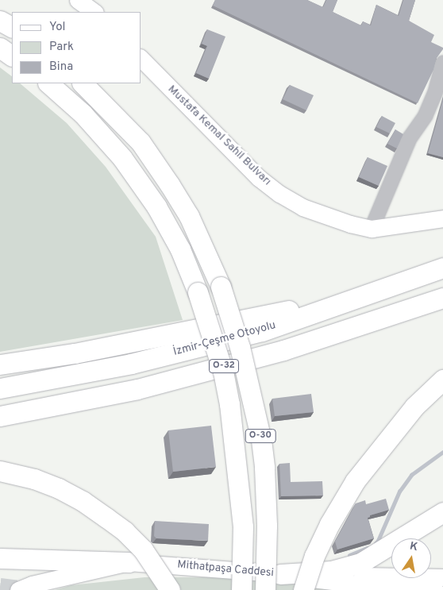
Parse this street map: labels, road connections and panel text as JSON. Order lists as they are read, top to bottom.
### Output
{
  "streets": {
    "highway": ["İzmir-Çeşme Otoyolu", "O-32", "O-30"],
    "main road": ["Mustafa Kemal Sahil Bulvarı", "Mithatpaşa Caddesi"]
  },
  "legend": ["Yol", "Park", "Bina"],
  "north": "top"
}
